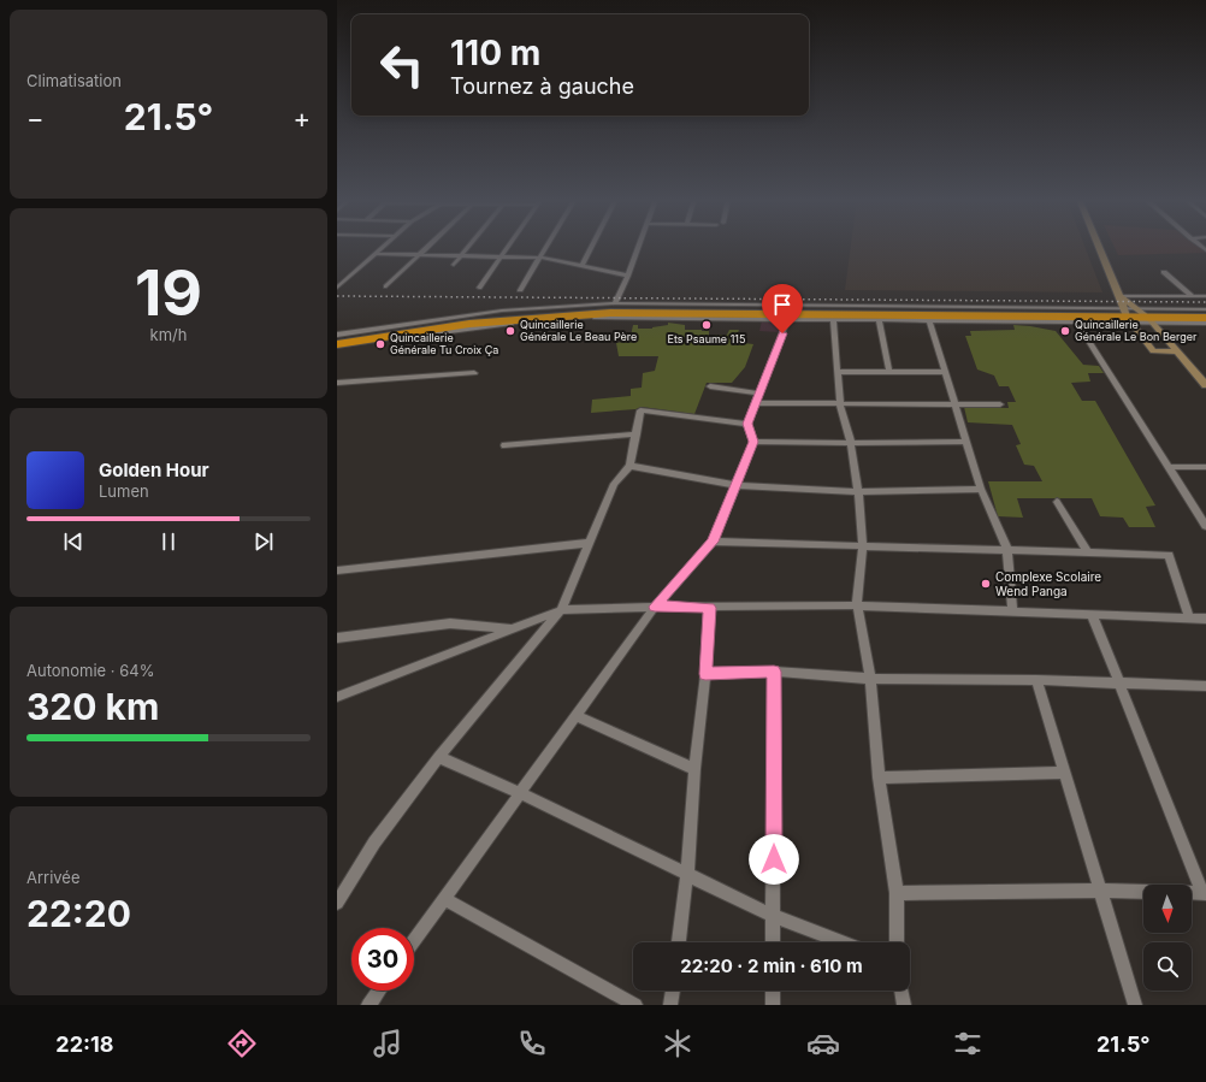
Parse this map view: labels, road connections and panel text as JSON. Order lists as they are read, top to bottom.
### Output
{
  "places": [
    "Ets Psaume 115",
    "Quincaillerie Générale Le Beau Père",
    "Quincaillerie Générale Le Bon Berger",
    "Quincaillerie Générale Tu Croix Ça",
    "Complexe Scolaire Wend Panga"
  ],
  "north": "bottom",
  "page": {
    "tile": [
      "Climatisation",
      ["19", "km/h"],
      ["Autonomie · 64%", "320 km"],
      ["Arrivée", "22:20"]
    ],
    "turn": ["110 m", "Tournez à gauche"],
    "heat": ["−", "21.5°", "+"],
    "song": ["Golden Hour", "Lumen"],
    "limit": "30",
    "trip": "22:20 · 2 min · 610 m",
    "tabs": ["22:18", "21.5°"]
  }
}
